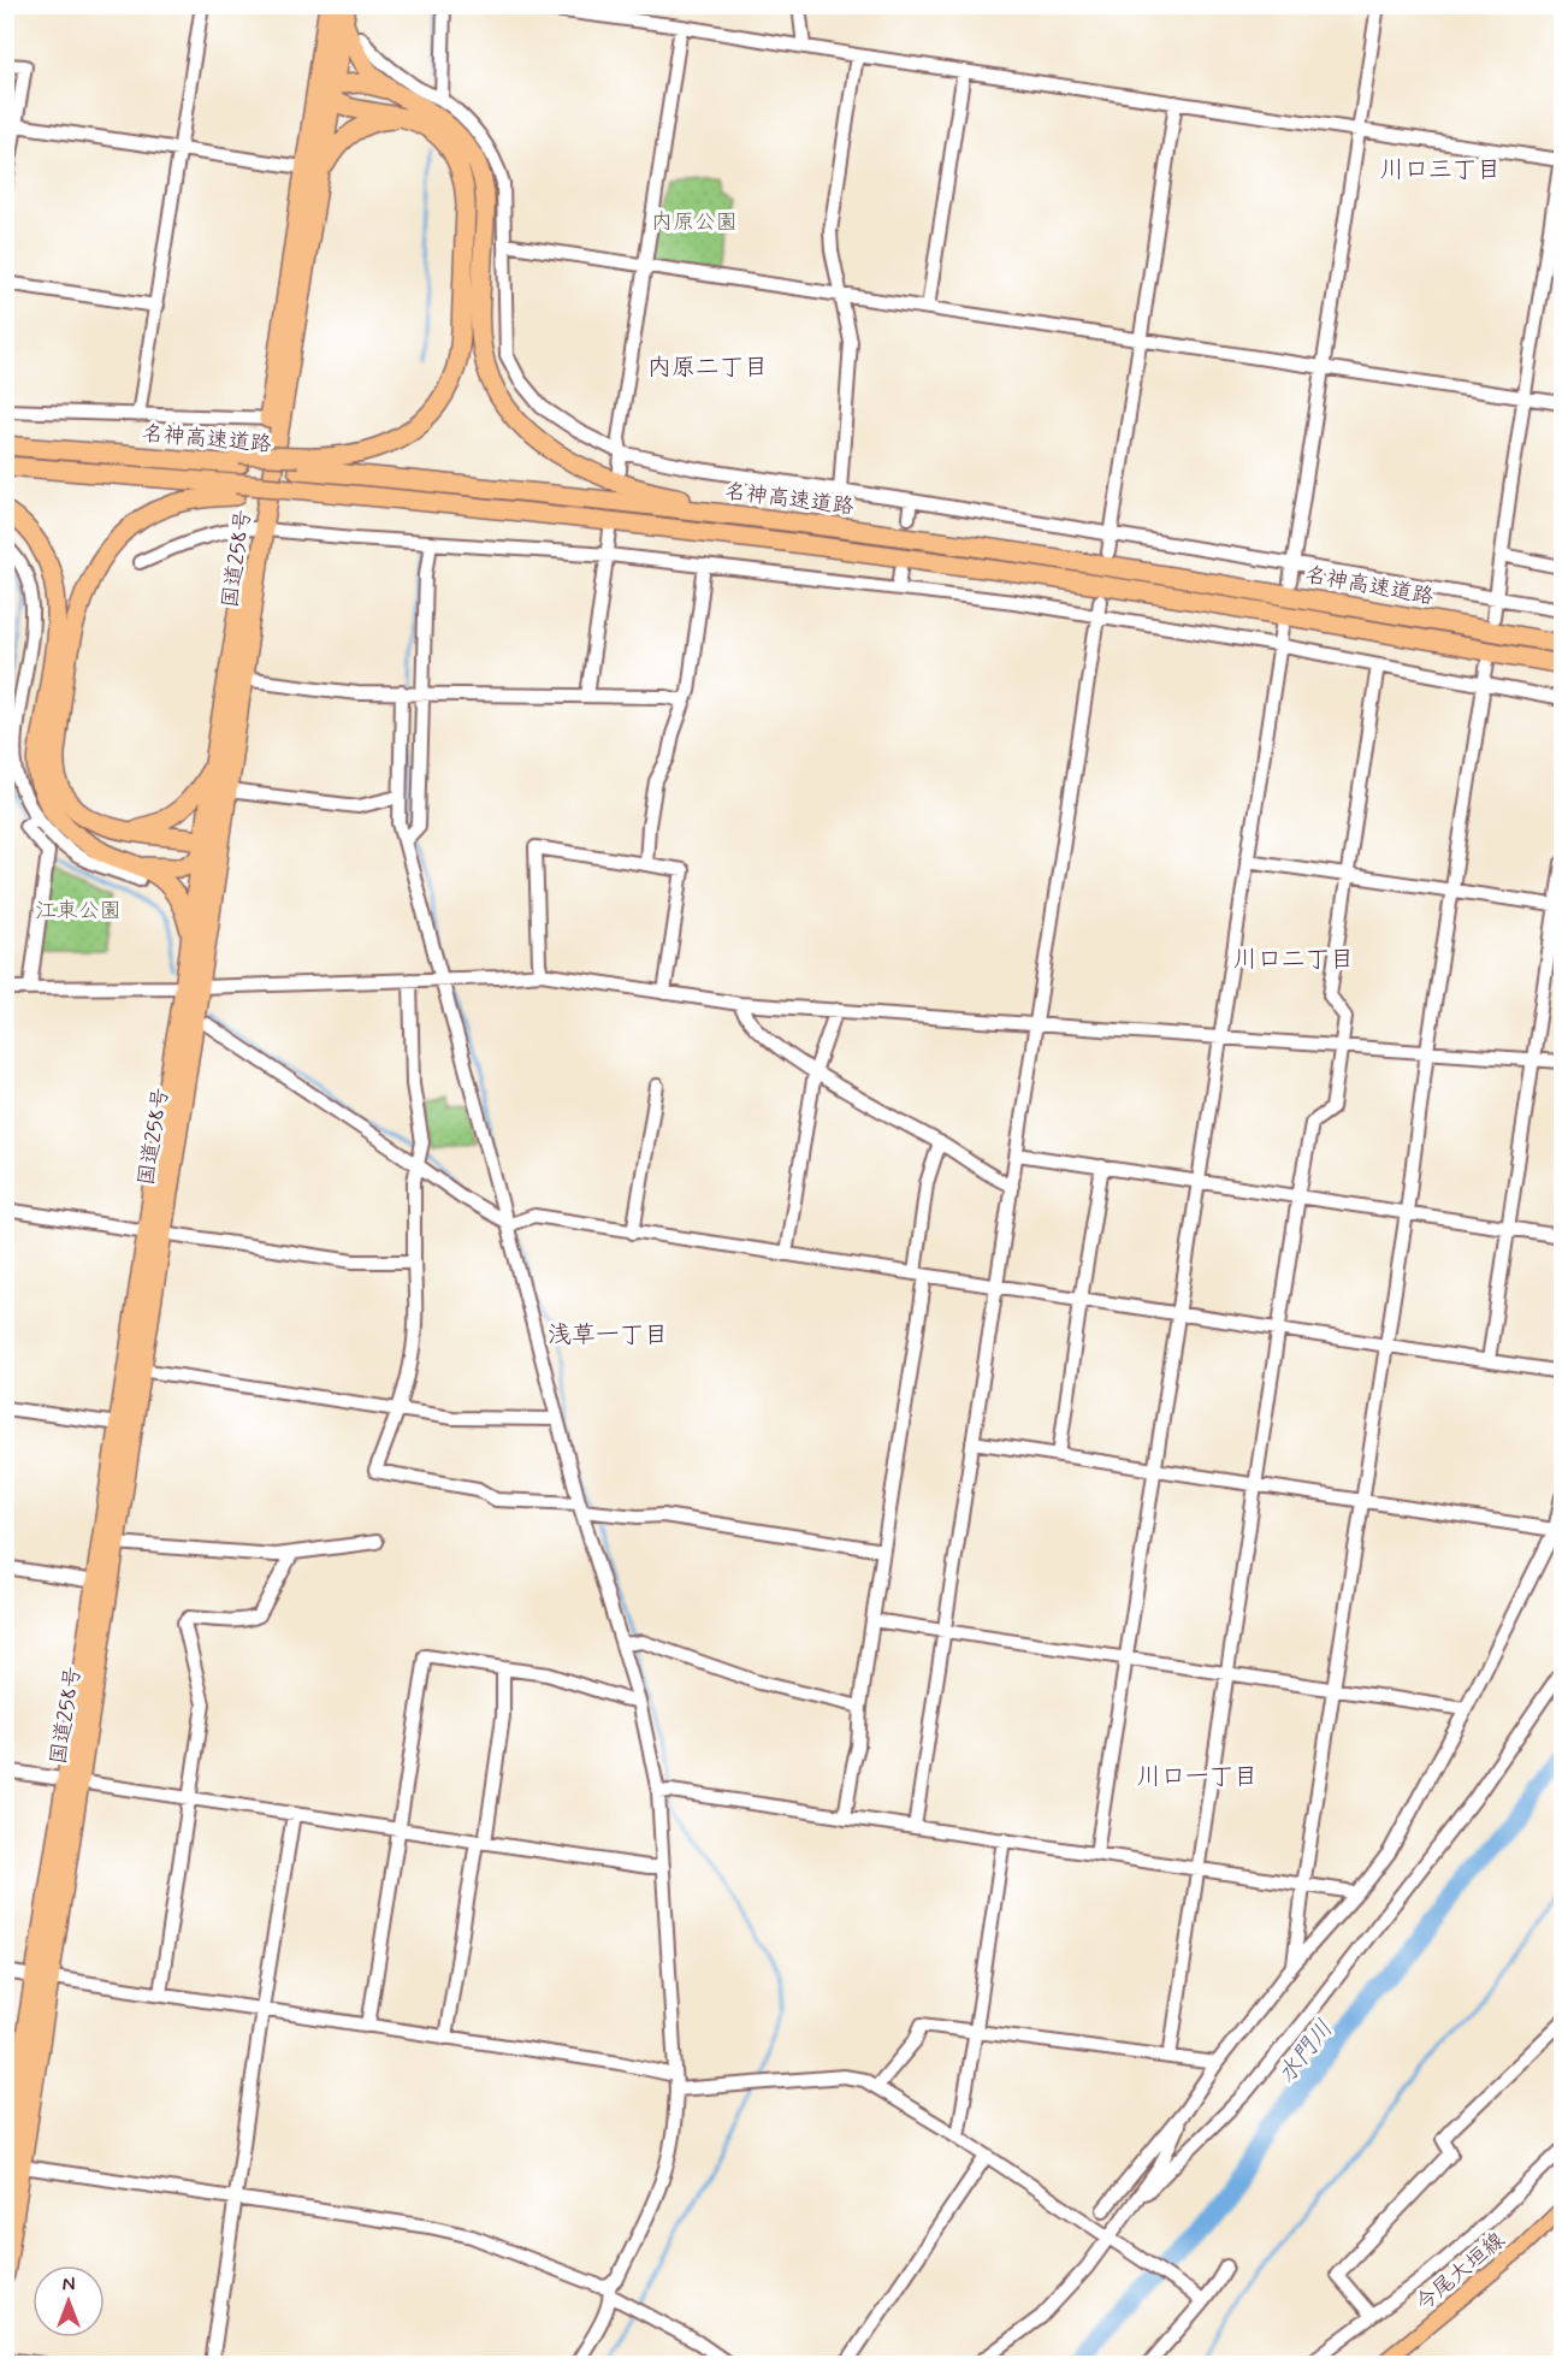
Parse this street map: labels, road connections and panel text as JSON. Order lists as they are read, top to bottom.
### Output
{
  "streets": {
    "highway": ["名神高速道路", "国道258号"],
    "main road": ["今尾大垣線"]
  },
  "districts": [
    "川口三丁目",
    "内原二丁目",
    "川口二丁目",
    "浅草一丁目",
    "川口一丁目"
  ],
  "water": ["水門川"],
  "parks": ["内原公園", "江東公園"],
  "north": "top"
}
